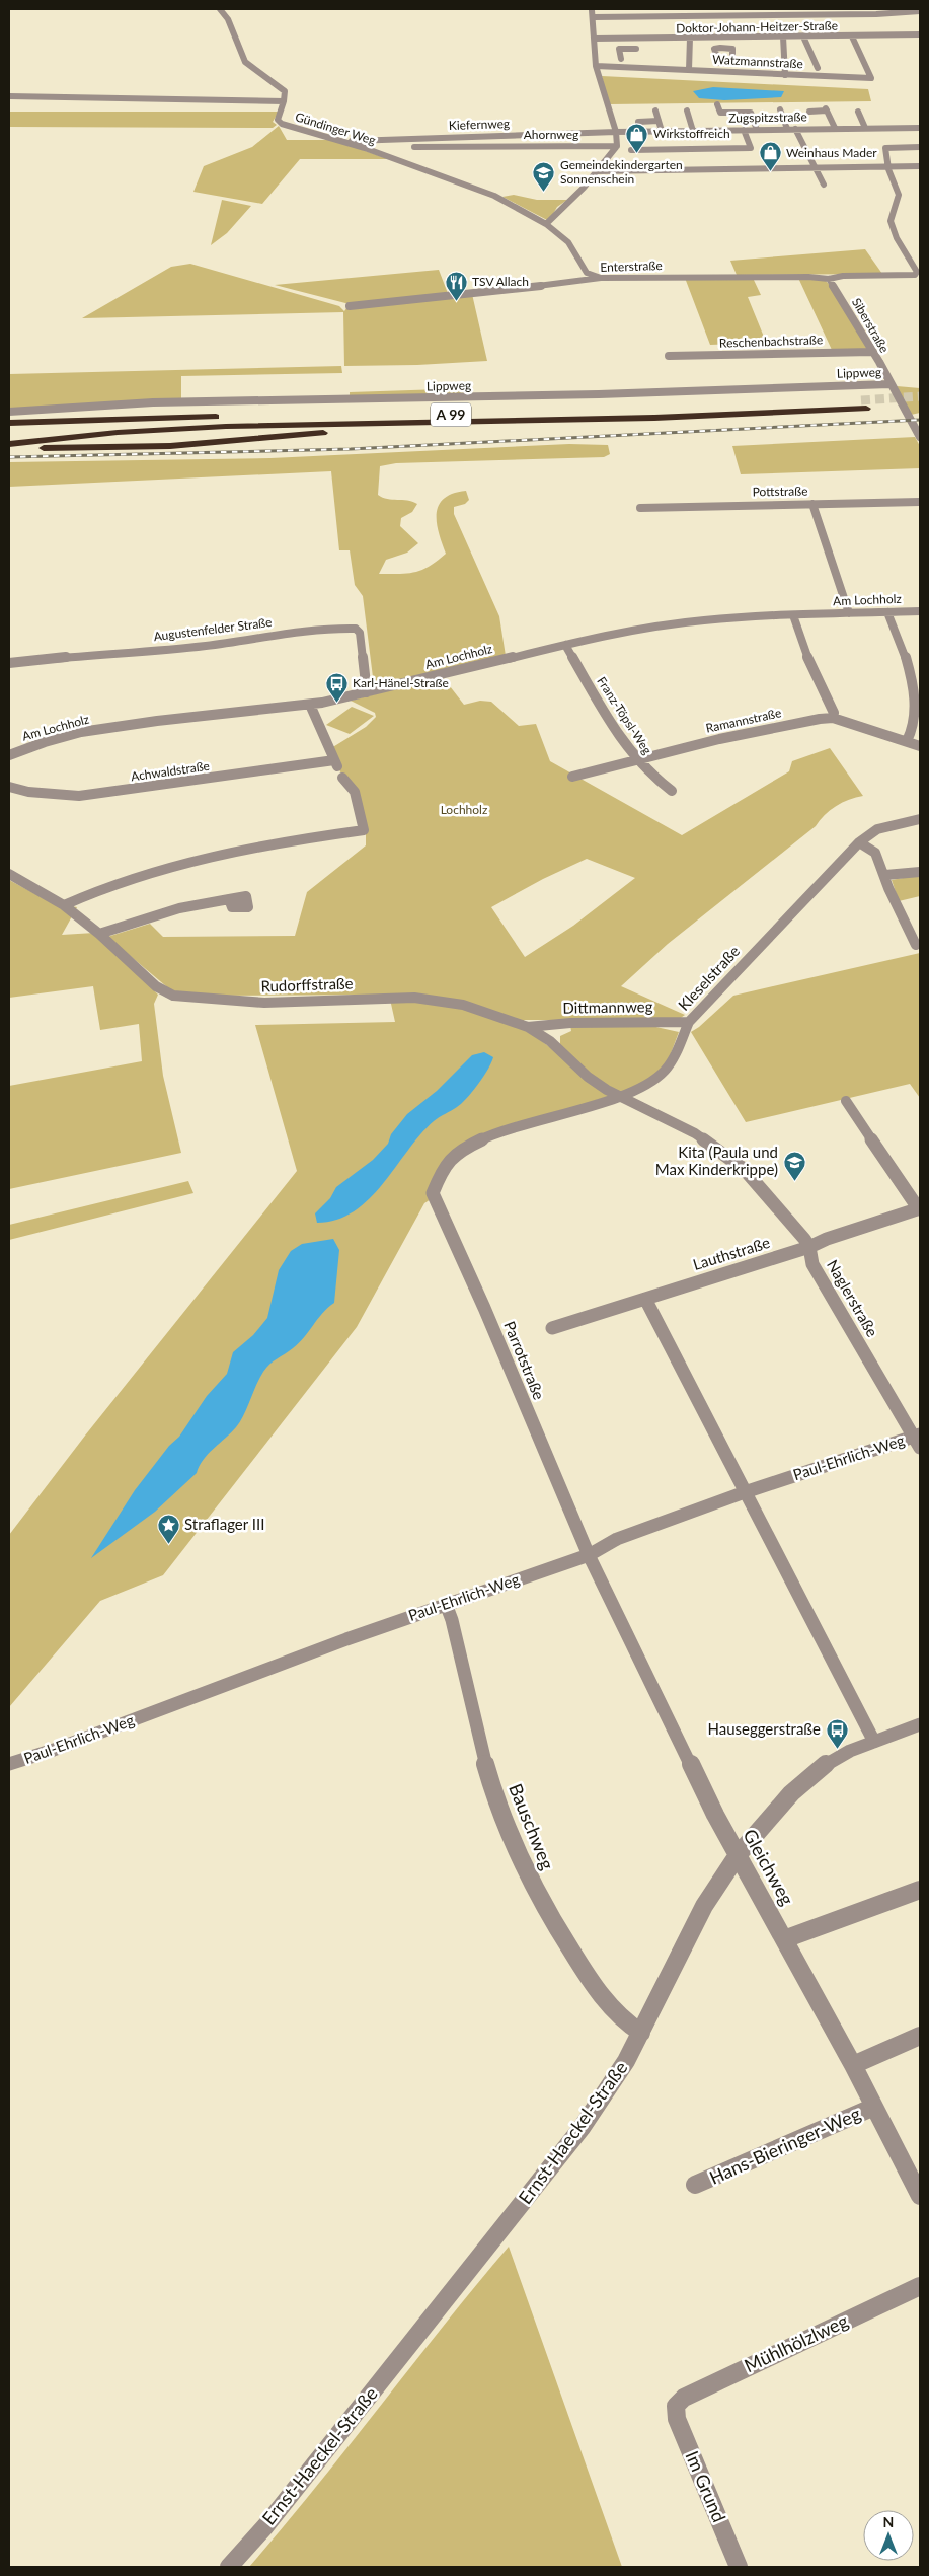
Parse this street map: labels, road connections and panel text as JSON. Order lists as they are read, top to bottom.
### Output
{
  "streets": {
    "highway": ["A 99"],
    "street": [
      "Doktor-Johann-Heitzer-Straße",
      "Watzmannstraße",
      "Zugspitzstraße",
      "Kiefernweg",
      "Gündinger Weg",
      "Ahornweg",
      "Enterstraße",
      "Siberstraße",
      "Reschenbachstraße",
      "Lippweg",
      "Pottstraße",
      "Am Lochholz",
      "Augustenfelder Straße",
      "Franz-Töpsl-Weg",
      "Ramannstraße",
      "Achwaldstraße",
      "Kleselstraße",
      "Rudorffstraße",
      "Dittmannweg",
      "Lauthstraße",
      "Naglerstraße",
      "Parrotstraße",
      "Paul-Ehrlich-Weg",
      "Bauschweg",
      "Gleichweg",
      "Ernst-Haeckel-Straße",
      "Hans-Bieringer-Weg",
      "Mühlhölzlweg",
      "Im Grund"
    ]
  },
  "crossings": [
    ["Doktor-Johann-Heitzer-Straße", "Watzmannstraße"],
    ["Zugspitzstraße", "Kiefernweg"],
    ["Kiefernweg", "Gündinger Weg"],
    ["Gündinger Weg", "Ahornweg"],
    ["Gündinger Weg", "Enterstraße"],
    ["Enterstraße", "Siberstraße"],
    ["Siberstraße", "Reschenbachstraße"],
    ["Siberstraße", "Lippweg"],
    ["Am Lochholz", "Augustenfelder Straße"],
    ["Am Lochholz", "Franz-Töpsl-Weg"],
    ["Franz-Töpsl-Weg", "Ramannstraße"],
    ["Kleselstraße", "Rudorffstraße"],
    ["Kleselstraße", "Dittmannweg"],
    ["Kleselstraße", "Naglerstraße"],
    ["Kleselstraße", "Parrotstraße"],
    ["Rudorffstraße", "Dittmannweg"],
    ["Rudorffstraße", "Naglerstraße"],
    ["Lauthstraße", "Naglerstraße"],
    ["Naglerstraße", "Paul-Ehrlich-Weg"],
    ["Parrotstraße", "Paul-Ehrlich-Weg"],
    ["Parrotstraße", "Gleichweg"],
    ["Paul-Ehrlich-Weg", "Bauschweg"],
    ["Paul-Ehrlich-Weg", "Gleichweg"],
    ["Bauschweg", "Ernst-Haeckel-Straße"],
    ["Gleichweg", "Ernst-Haeckel-Straße"],
    ["Gleichweg", "Hans-Bieringer-Weg"],
    ["Mühlhölzlweg", "Im Grund"]
  ],
  "parks": ["Lochholz"],
  "places": {
    "shop": ["Wirkstoffreich", "Weinhaus Mader"],
    "school or university": ["Gemeindekindergarten Sonnenschein", "Kita (Paula und Max Kinderkrippe)"],
    "restaurant": ["TSV Allach"],
    "bus stop": ["Karl-Hänel-Straße", "Hauseggerstraße"],
    "place": ["Straflager III"]
  },
  "north": "top"
}
